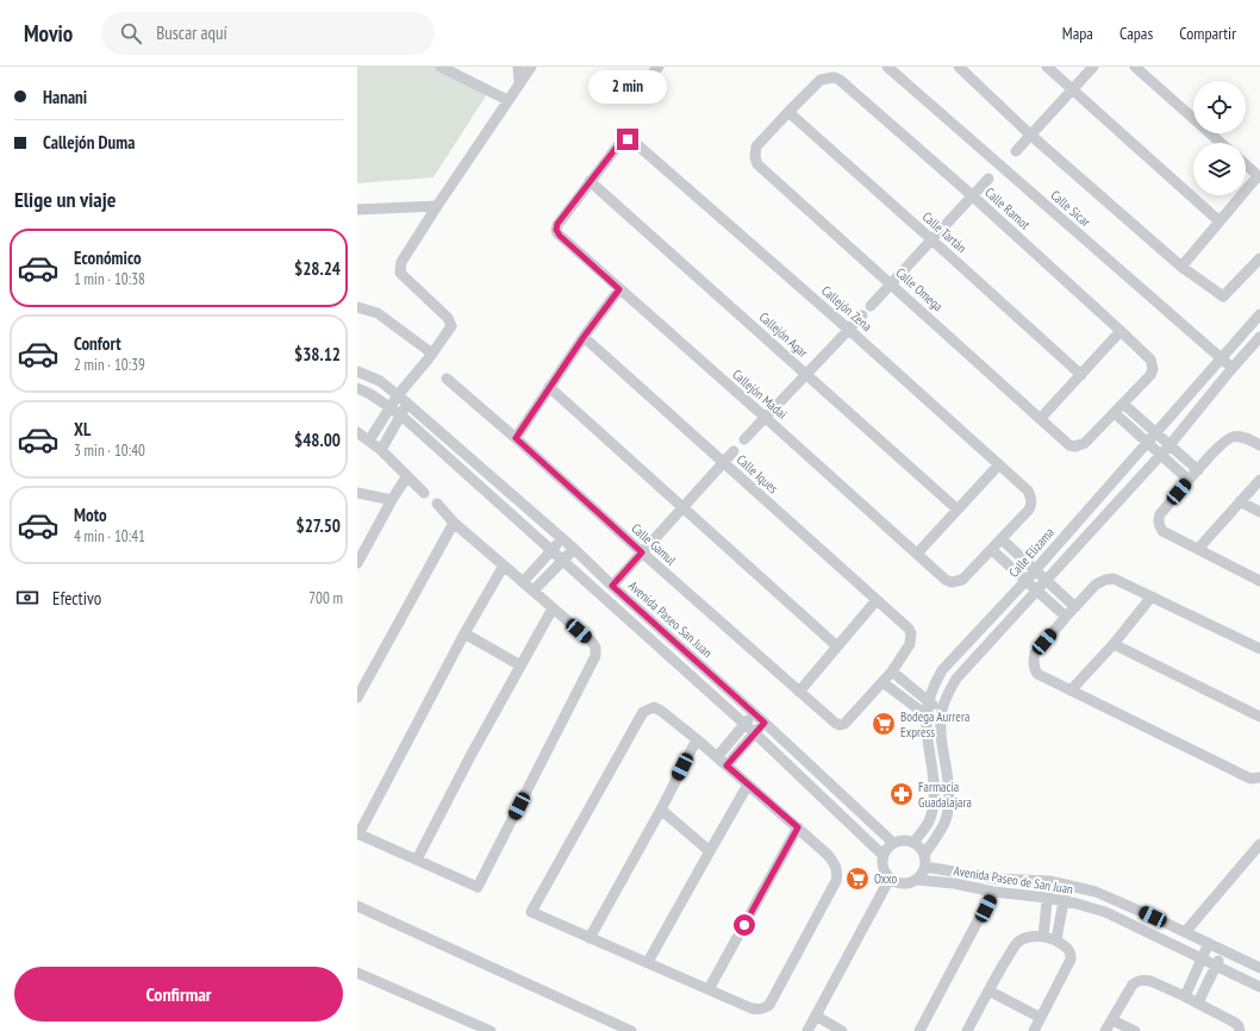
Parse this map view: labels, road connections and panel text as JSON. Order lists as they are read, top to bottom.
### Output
{
  "streets": {
    "street": [
      "Calle Ramot",
      "Calle Sicar",
      "Calle Tartán",
      "Calle Omega",
      "Callejón Zena",
      "Callejón Agar",
      "Callejón Madai",
      "Calle Iques",
      "Calle Gamul",
      "Calle Elizama",
      "Avenida Paseo San Juan",
      "Avenida Paseo de San Juan"
    ]
  },
  "crossings": [
    ["Calle Ramot", "Calle Tartán"],
    ["Calle Ramot", "Calle Omega"],
    ["Calle Sicar", "Calle Elizama"],
    ["Calle Tartán", "Calle Omega"],
    ["Callejón Zena", "Callejón Agar"],
    ["Callejón Zena", "Callejón Madai"],
    ["Callejón Agar", "Callejón Madai"],
    ["Calle Elizama", "Avenida Paseo San Juan"],
    ["Calle Elizama", "Avenida Paseo de San Juan"],
    ["Avenida Paseo San Juan", "Avenida Paseo de San Juan"]
  ],
  "places": {
    "supermarket": ["Bodega Aurrera Express", "Oxxo"],
    "pharmacy": ["Farmacia Guadalajara"]
  },
  "page": {
    "header": "Movio",
    "search": "Buscar aquí",
    "nav": ["Mapa", "Capas", "Compartir"],
    "banner": ["Hanani", "Callejón Duma"],
    "bubble": "2 min",
    "heading": "Elige un viaje",
    "list": [
      {
        "name": "Económico",
        "note": "1 min · 10:38",
        "value": "$28.24"
      },
      {
        "name": "Confort",
        "note": "2 min · 10:39",
        "value": "$38.12"
      },
      {
        "name": "XL",
        "note": "3 min · 10:40",
        "value": "$48.00"
      },
      {
        "name": "Moto",
        "note": "4 min · 10:41",
        "value": "$27.50"
      }
    ],
    "pay": ["Efectivo", "700 m"],
    "buttons": "Confirmar"
  }
}
